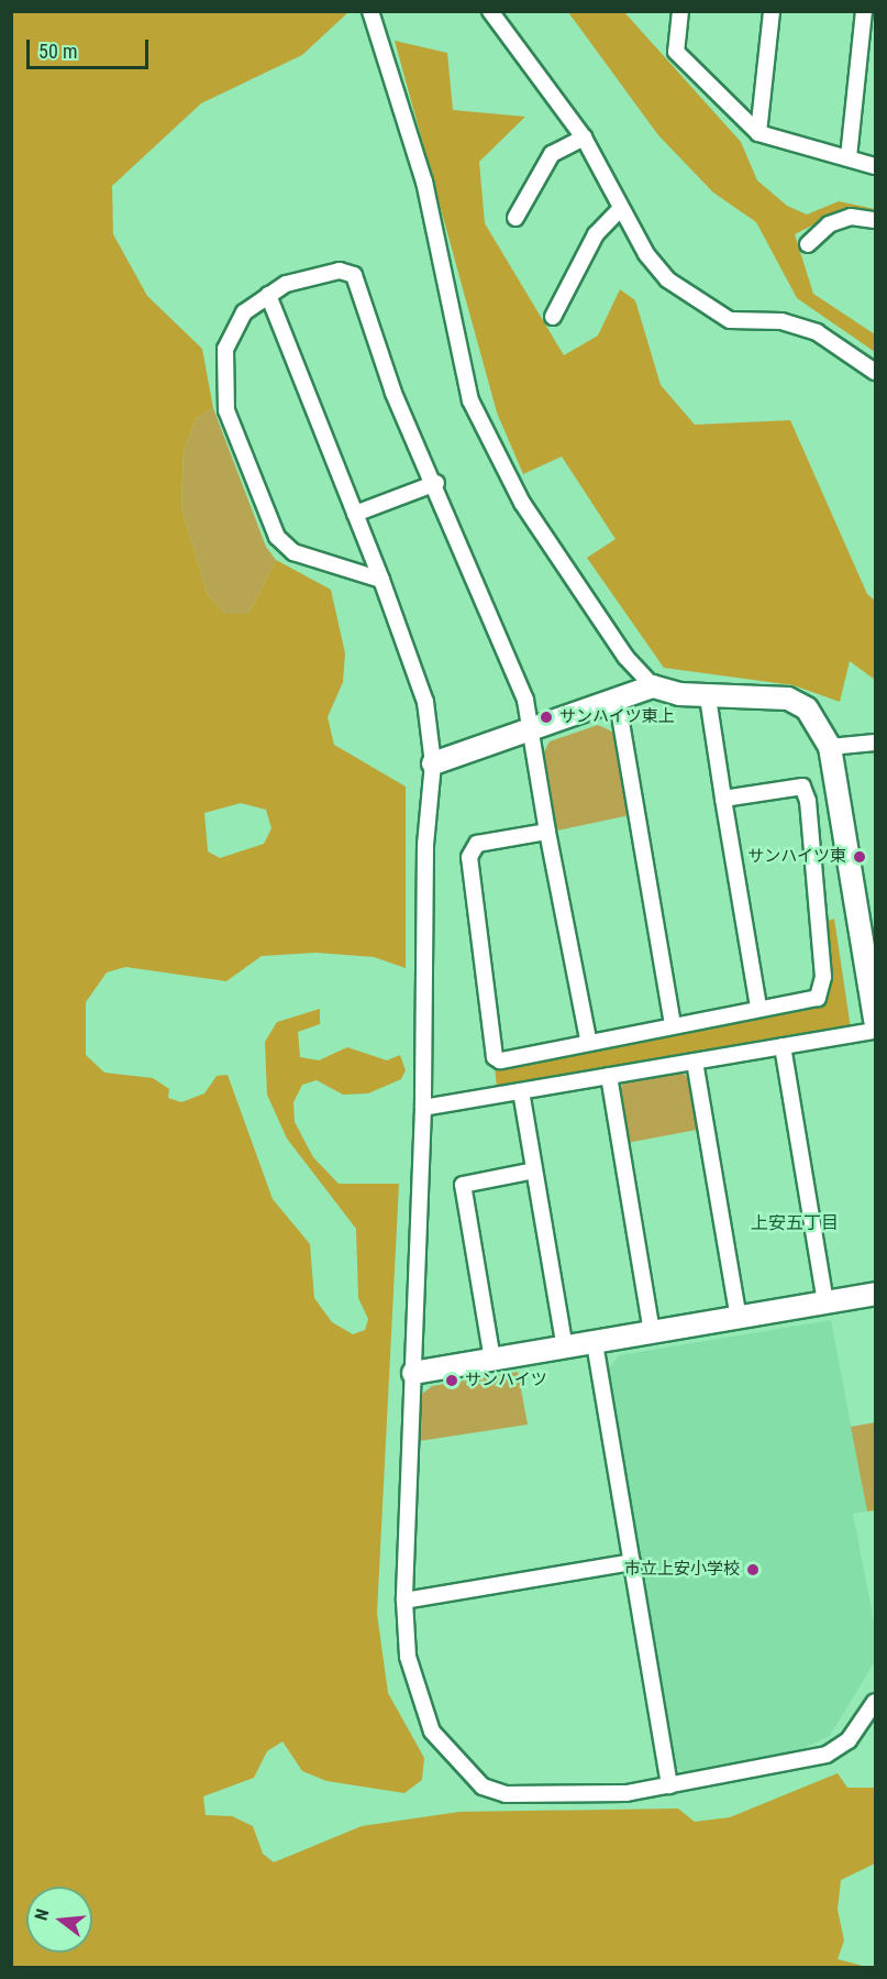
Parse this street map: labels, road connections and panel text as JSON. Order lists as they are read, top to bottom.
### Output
{
  "districts": ["上安五丁目"],
  "places": [
    "サンハイツ東上",
    "サンハイツ東",
    "サンハイツ",
    "市立上安小学校"
  ],
  "scale_bar": "50 m",
  "north": "left"
}
